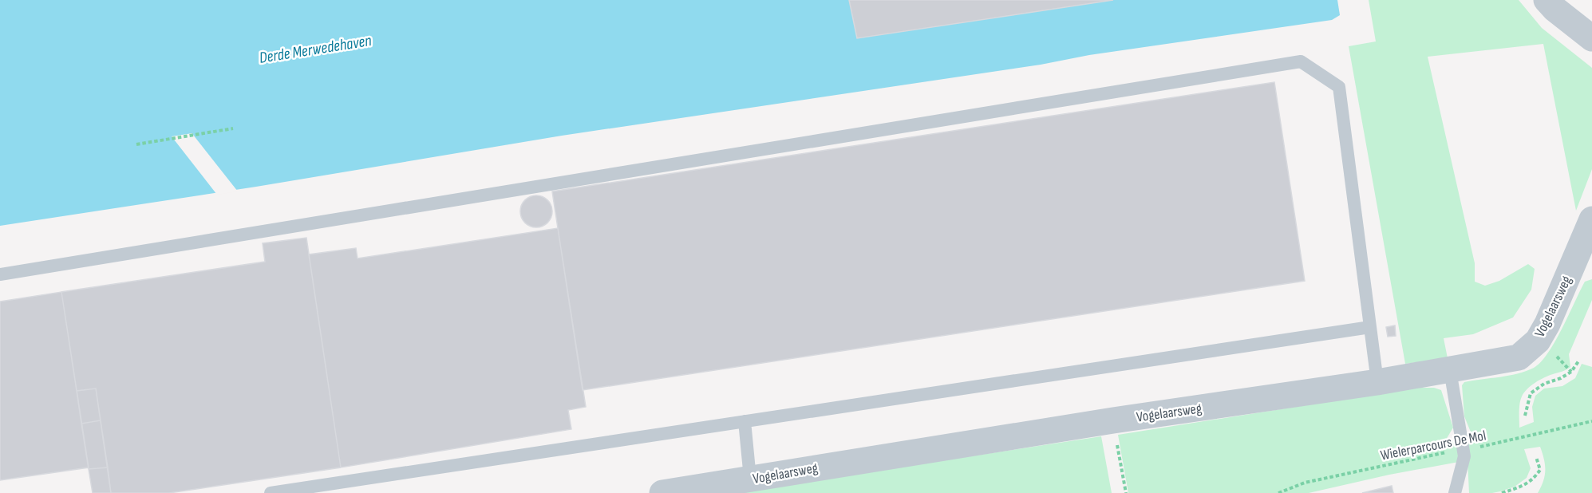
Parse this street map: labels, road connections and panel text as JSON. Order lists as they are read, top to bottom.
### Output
{
  "streets": {
    "street": ["Vogelaarsweg"],
    "path": ["Wielerparcours De Mol"]
  },
  "water": ["Derde Merwedehaven"]
}
